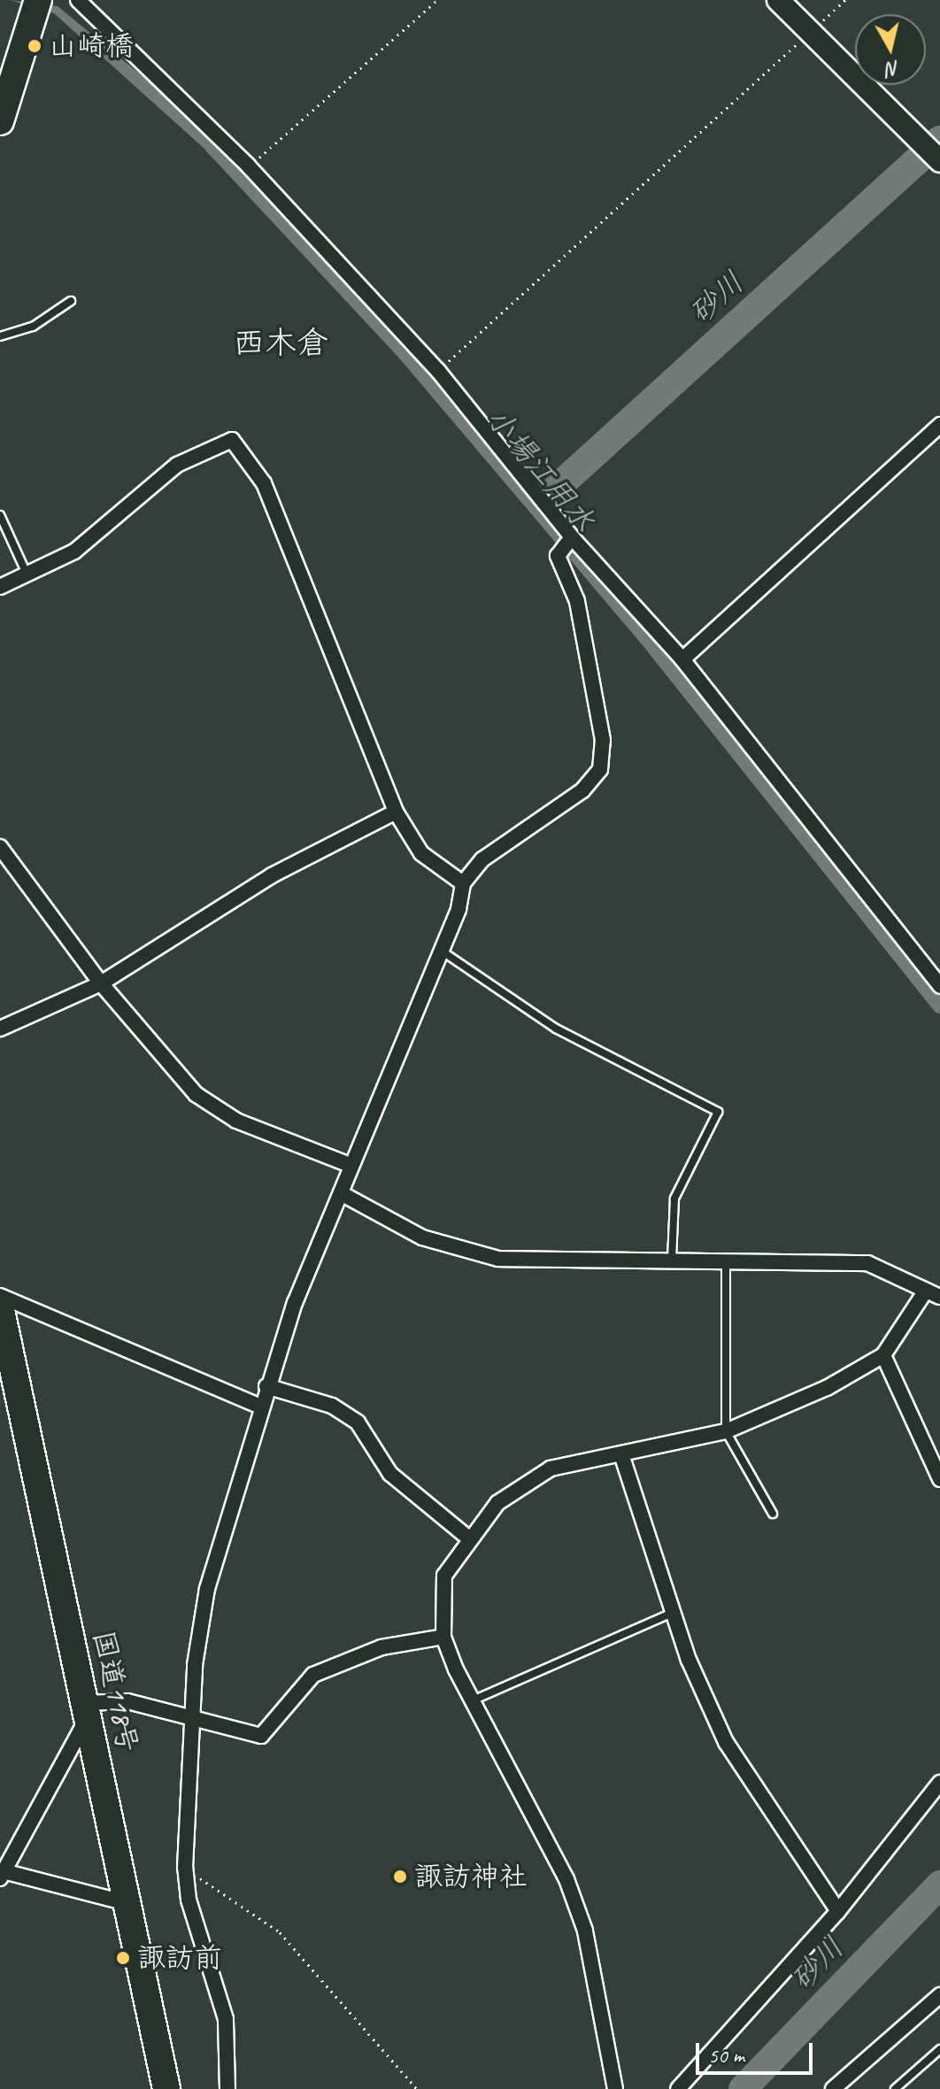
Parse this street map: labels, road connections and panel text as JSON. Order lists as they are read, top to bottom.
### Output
{
  "streets": {
    "highway": ["国道118号"]
  },
  "districts": ["西木倉"],
  "water": ["砂川", "小場江用水"],
  "places": ["山崎橋", "諏訪神社", "諏訪前"],
  "scale_bar": "50 m",
  "north": "bottom"
}
